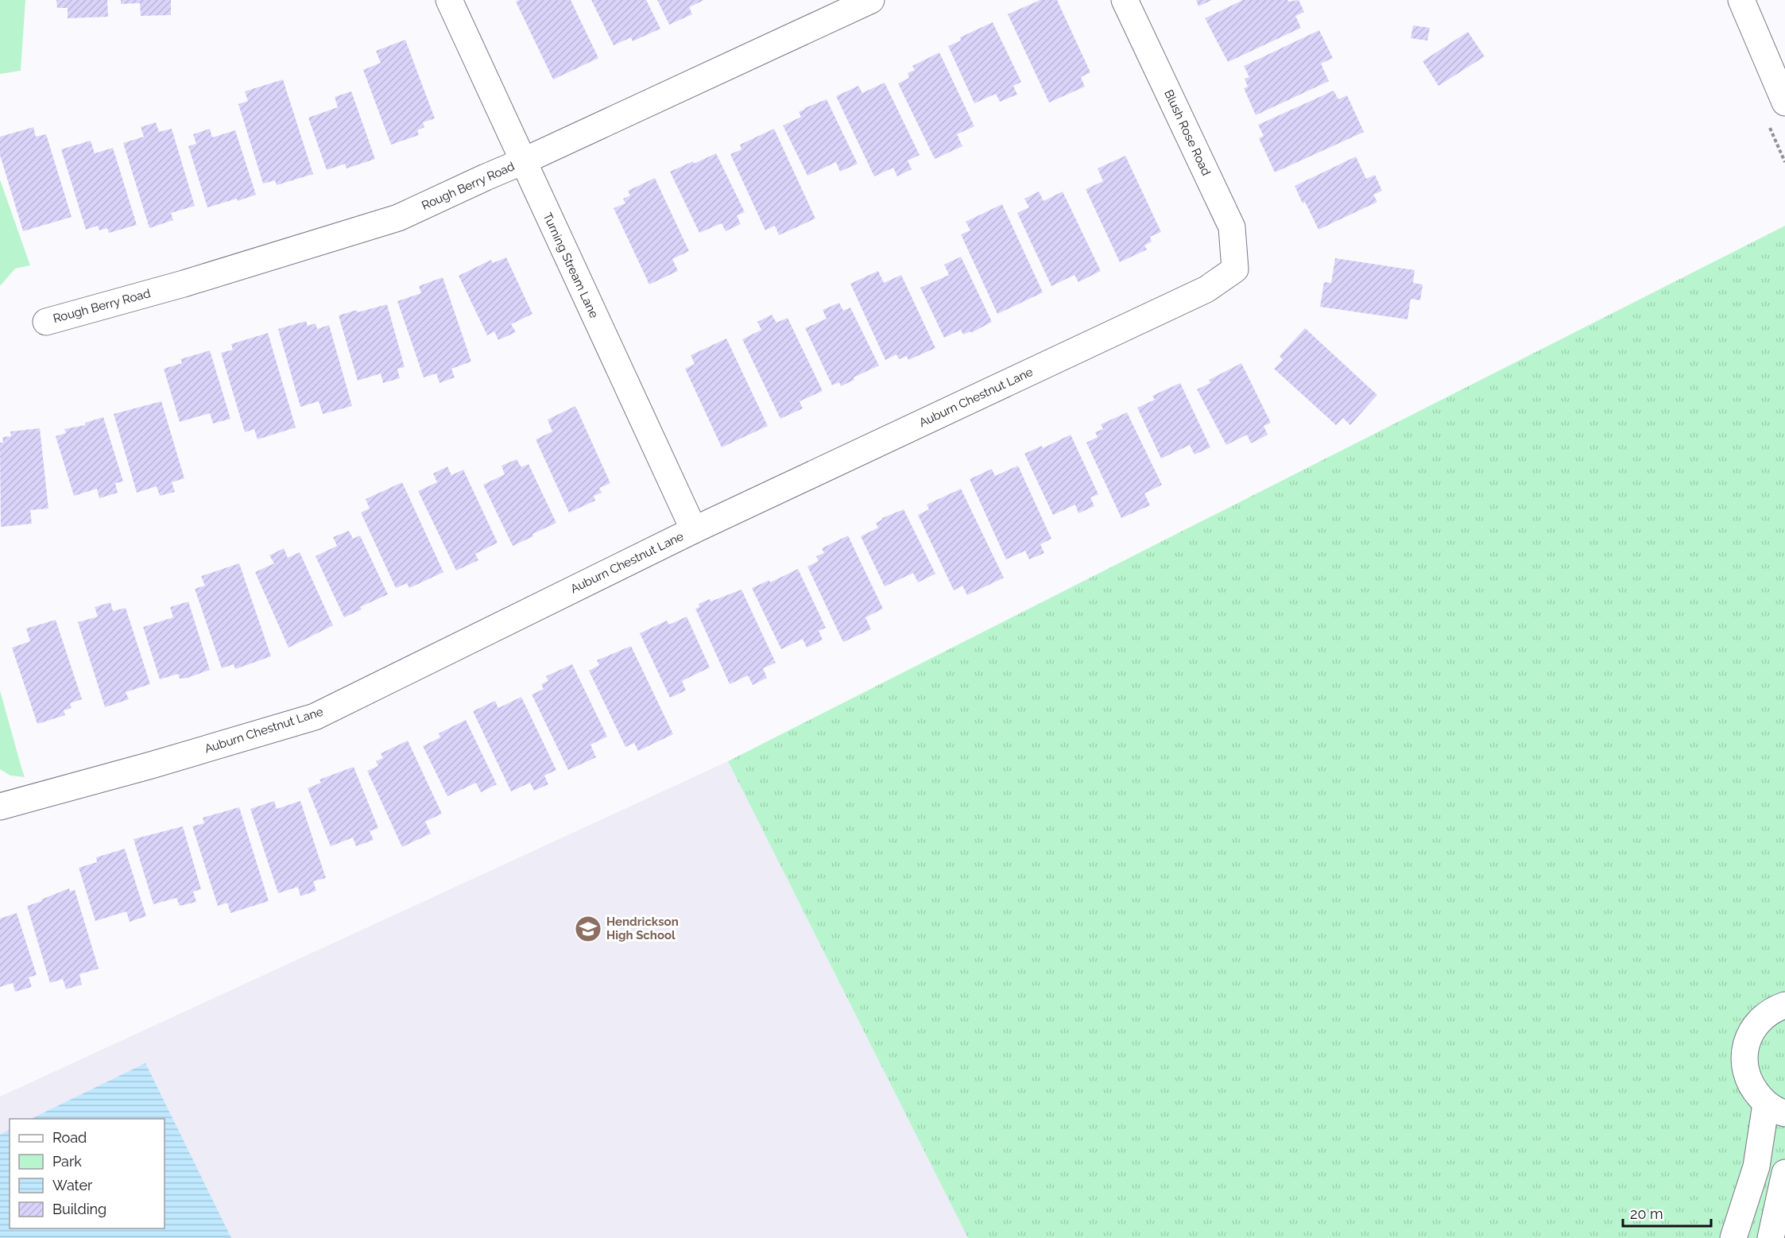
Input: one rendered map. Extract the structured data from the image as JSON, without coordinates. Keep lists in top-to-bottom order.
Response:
{
  "streets": {
    "street": [
      "Blush Rose Road",
      "Rough Berry Road",
      "Turning Stream Lane",
      "Auburn Chestnut Lane"
    ]
  },
  "crossings": [
    ["Blush Rose Road", "Auburn Chestnut Lane"],
    ["Rough Berry Road", "Turning Stream Lane"],
    ["Turning Stream Lane", "Auburn Chestnut Lane"]
  ],
  "places": {
    "school or university": ["Hendrickson High School"]
  },
  "legend": [
    "Road",
    "Park",
    "Water",
    "Building"
  ],
  "scale_bar": "20 m"
}
